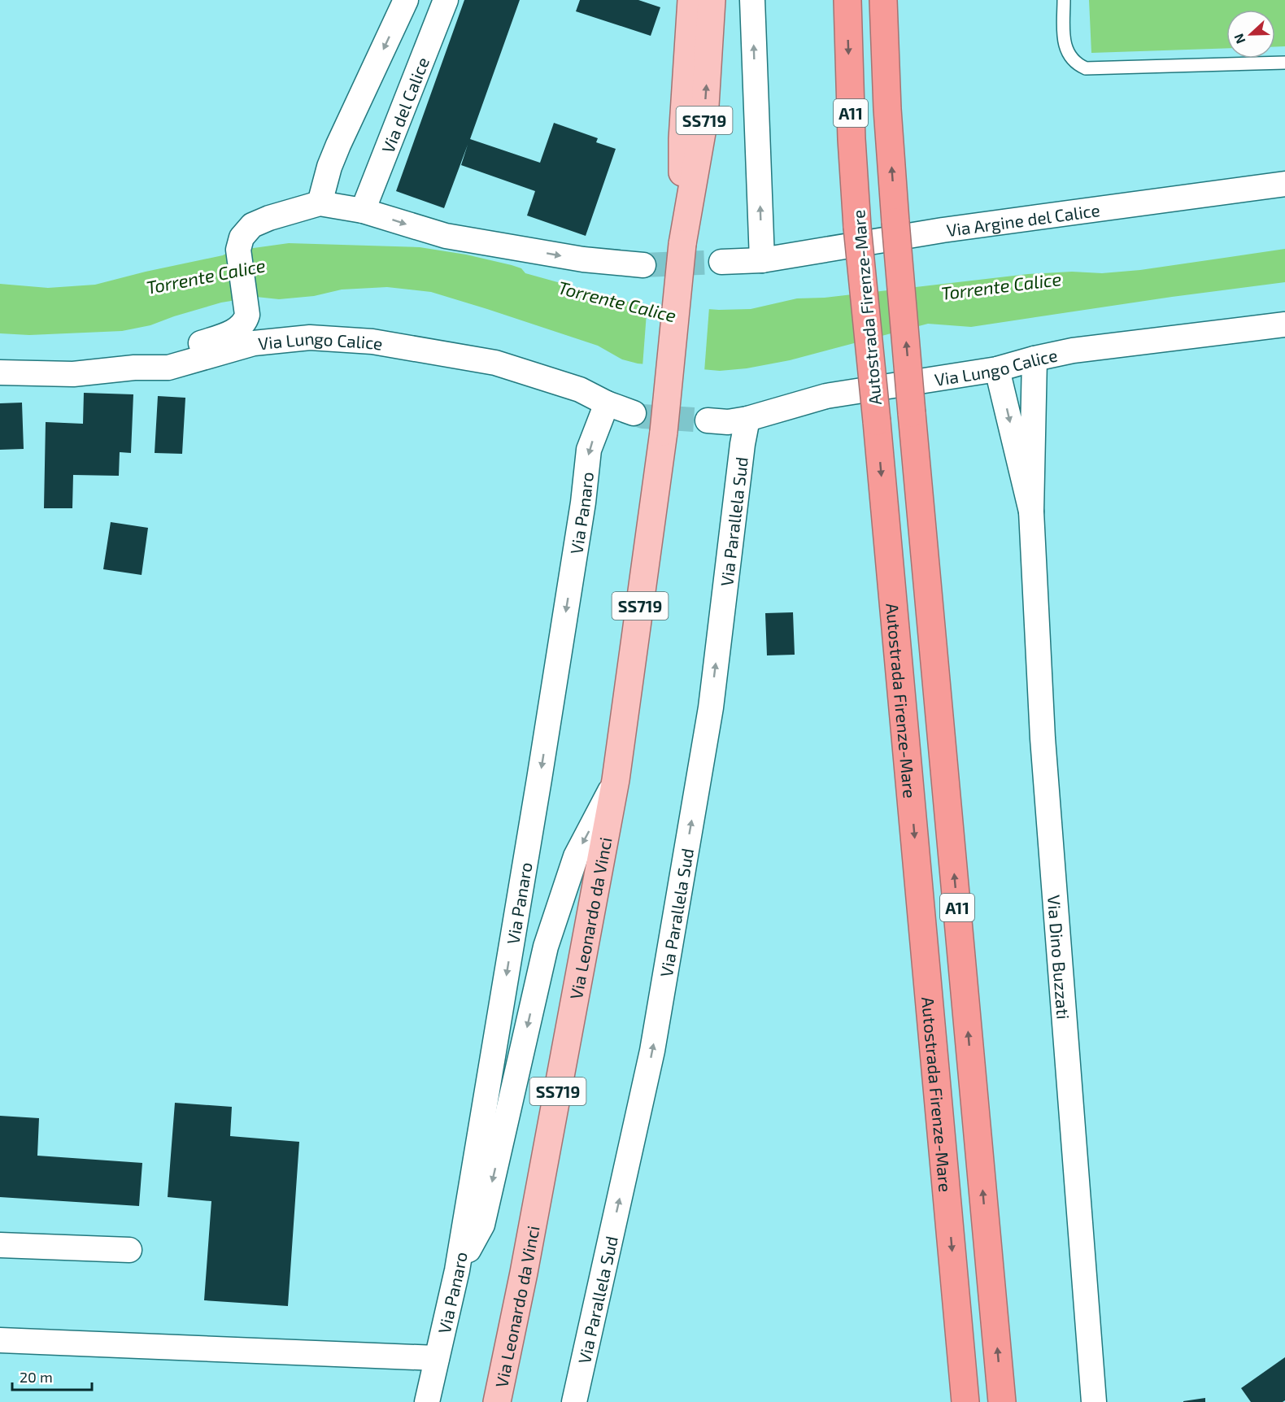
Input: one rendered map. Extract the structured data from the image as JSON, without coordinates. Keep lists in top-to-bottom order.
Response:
{
  "streets": {
    "highway": ["A11", "Autostrada Firenze-Mare"],
    "main road": ["SS719", "Via Leonardo da Vinci"],
    "street": [
      "Via del Calice",
      "Via Argine del Calice",
      "Via Lungo Calice",
      "Via Panaro",
      "Via Parallela Sud",
      "Via Dino Buzzati"
    ]
  },
  "crossings": [
    ["SS719", "Via Leonardo da Vinci"],
    ["Via Lungo Calice", "Via Panaro"],
    ["Via Lungo Calice", "Via Parallela Sud"],
    ["Via Lungo Calice", "Via Dino Buzzati"]
  ],
  "water": ["Torrente Calice"],
  "scale_bar": "20 m",
  "north": "left"
}
